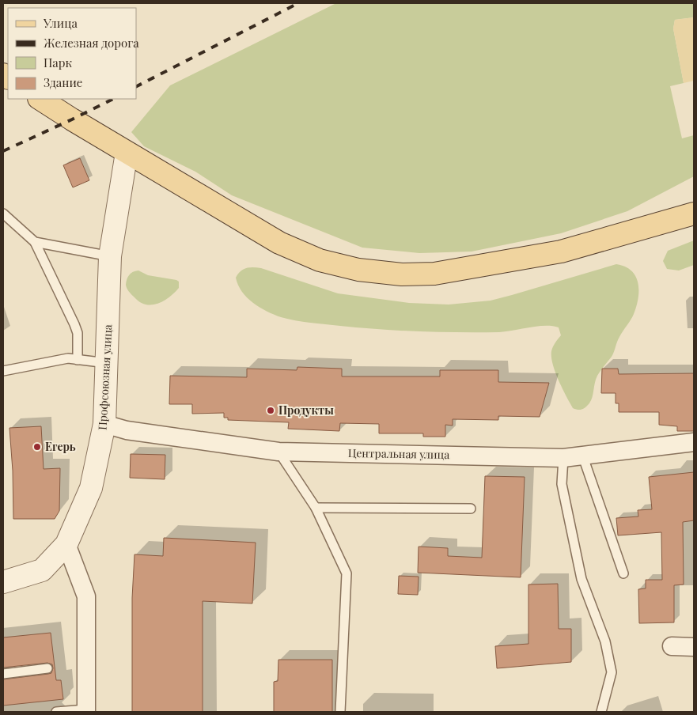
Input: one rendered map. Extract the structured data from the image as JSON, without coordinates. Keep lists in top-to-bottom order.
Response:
{
  "streets": {
    "street": ["Профсоюзная улица", "Центральная улица"]
  },
  "crossings": [
    ["Профсоюзная улица", "Центральная улица"]
  ],
  "places": ["Продукты", "Егерь"],
  "legend": [
    "Улица",
    "Железная дорога",
    "Парк",
    "Здание"
  ]
}
